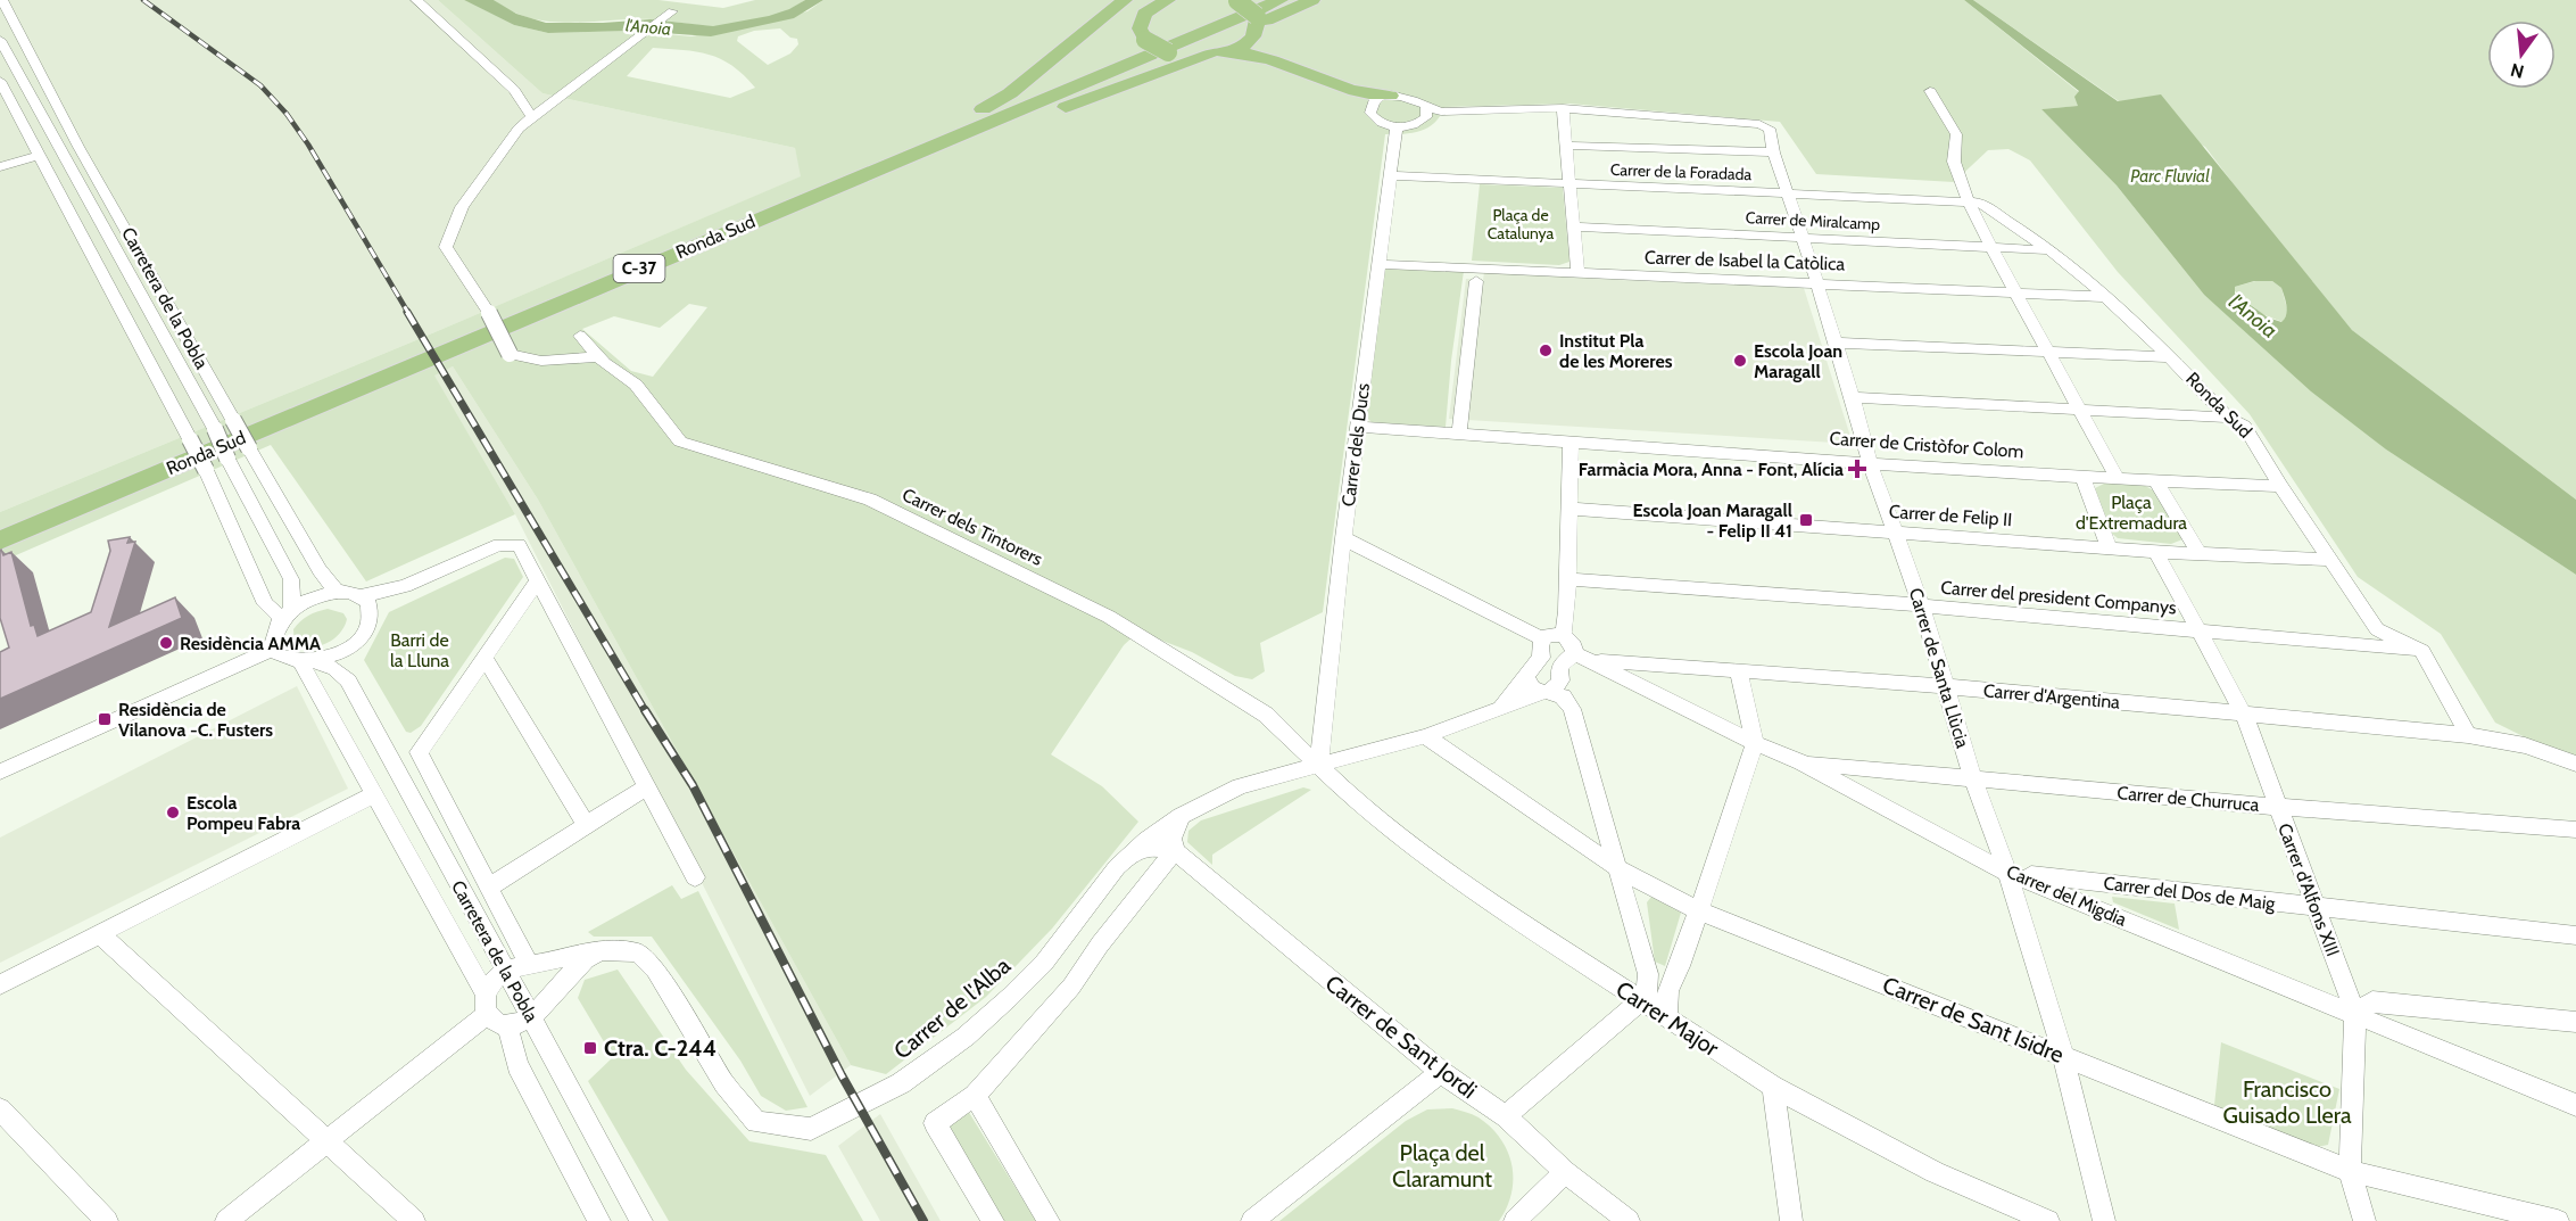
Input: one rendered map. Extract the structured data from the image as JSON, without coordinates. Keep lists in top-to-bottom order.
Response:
{
  "streets": {
    "highway": ["Ronda Sud", "C-37"],
    "street": [
      "Carrer de la Foradada",
      "Carrer de Miralcamp",
      "Carrer de Isabel la Catòlica",
      "Carretera de la Pobla",
      "Carrer dels Ducs",
      "Carrer de Cristòfor Colom",
      "Carrer de Felip II",
      "Carrer dels Tintorers",
      "Carrer del president Companys",
      "Carrer de Santa Llùcia",
      "Carrer d'Argentina",
      "Carrer de Churruca",
      "Carrer d'Alfons XIII",
      "Carrer del Dos de Maig",
      "Carrer del Migdia",
      "Carrer de l'Alba",
      "Carrer Major",
      "Carrer de Sant Isidre",
      "Carrer de Sant Jordi"
    ]
  },
  "crossings": [
    ["Carrer de la Foradada", "Ronda Sud"],
    ["Carrer de la Foradada", "Carrer dels Ducs"],
    ["Carrer de la Foradada", "Carrer de Santa Llùcia"],
    ["Carrer de Miralcamp", "Ronda Sud"],
    ["Carrer de Miralcamp", "Carrer de Santa Llùcia"],
    ["Ronda Sud", "Carrer de Isabel la Catòlica"],
    ["Ronda Sud", "Carrer de Cristòfor Colom"],
    ["Ronda Sud", "Carrer de Felip II"],
    ["Ronda Sud", "Carrer del president Companys"],
    ["Carrer de Isabel la Catòlica", "Carrer dels Ducs"],
    ["Carrer de Isabel la Catòlica", "Carrer de Santa Llùcia"],
    ["Carretera de la Pobla", "Carrer de l'Alba"],
    ["Carrer dels Ducs", "Carrer de Cristòfor Colom"],
    ["Carrer dels Ducs", "Carrer dels Tintorers"],
    ["Carrer dels Ducs", "Carrer de l'Alba"],
    ["Carrer dels Ducs", "Carrer Major"],
    ["Carrer de Cristòfor Colom", "Carrer de Santa Llùcia"],
    ["Carrer de Felip II", "Carrer de Santa Llùcia"],
    ["Carrer de Felip II", "Carrer d'Alfons XIII"],
    ["Carrer dels Tintorers", "Carrer de l'Alba"],
    ["Carrer dels Tintorers", "Carrer Major"],
    ["Carrer del president Companys", "Carrer de Santa Llùcia"],
    ["Carrer del president Companys", "Carrer d'Alfons XIII"],
    ["Carrer de Santa Llùcia", "Carrer d'Argentina"],
    ["Carrer de Santa Llùcia", "Carrer de Churruca"],
    ["Carrer de Santa Llùcia", "Carrer del Dos de Maig"],
    ["Carrer de Santa Llùcia", "Carrer del Migdia"],
    ["Carrer de Santa Llùcia", "Carrer de Sant Isidre"],
    ["Carrer d'Argentina", "Carrer d'Alfons XIII"],
    ["Carrer d'Argentina", "Carrer del Migdia"],
    ["Carrer de Churruca", "Carrer d'Alfons XIII"],
    ["Carrer de Churruca", "Carrer del Migdia"],
    ["Carrer d'Alfons XIII", "Carrer del Dos de Maig"],
    ["Carrer d'Alfons XIII", "Carrer del Migdia"],
    ["Carrer d'Alfons XIII", "Carrer de Sant Isidre"],
    ["Carrer del Dos de Maig", "Carrer del Migdia"],
    ["Carrer de l'Alba", "Carrer Major"],
    ["Carrer de l'Alba", "Carrer de Sant Isidre"]
  ],
  "water": ["l'Anoia", "Parc Fluvial"],
  "parks": [
    "Plaça de Catalunya",
    "Plaça d'Extremadura",
    "Barri de la Lluna",
    "Francisco Guisado Llera",
    "Plaça del Claramunt"
  ],
  "places": {
    "other": [
      "Institut Pla de les Moreres",
      "Escola Joan Maragall",
      "Residència AMMA",
      "Escola Pompeu Fabra"
    ],
    "health": ["Farmàcia Mora, Anna - Font, Alícia"],
    "transit": ["Escola Joan Maragall - Felip II 41", "Residència de Vilanova -C. Fusters", "Ctra. C-244"]
  },
  "north": "bottom"
}
